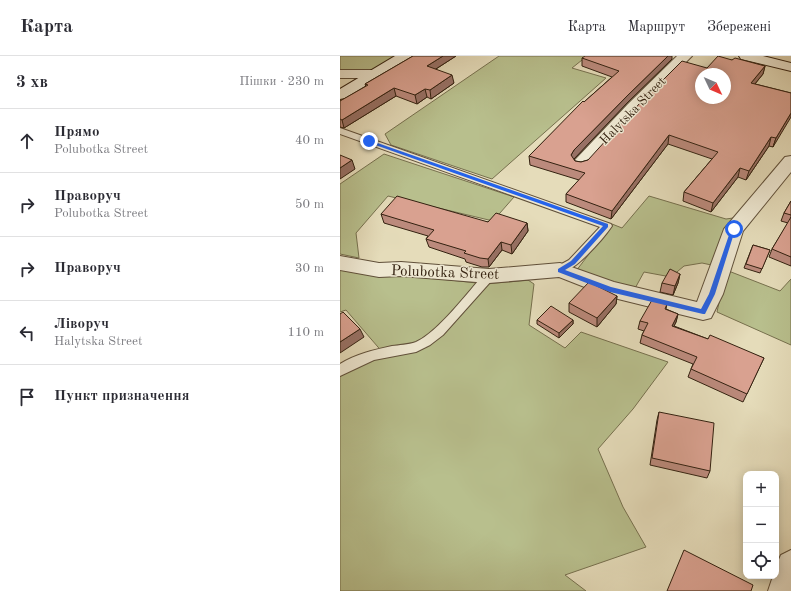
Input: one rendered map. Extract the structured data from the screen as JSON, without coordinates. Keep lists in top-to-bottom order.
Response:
{
  "streets": {
    "street": ["Halytska Street", "Polubotka Street"]
  },
  "north": "bottom right",
  "page": {
    "header": "Карта",
    "nav": ["Карта", "Маршрут", "Збережені"],
    "heading": ["3 хв", "Пішки · 230 m"],
    "list": [
      ["Прямо", "Polubotka Street", "40 m"],
      ["Праворуч", "Polubotka Street", "50 m"],
      ["Праворуч", "30 m"],
      ["Ліворуч", "Halytska Street", "110 m"],
      "Пункт призначення"
    ],
    "map_buttons": ["+", "−"]
  }
}
